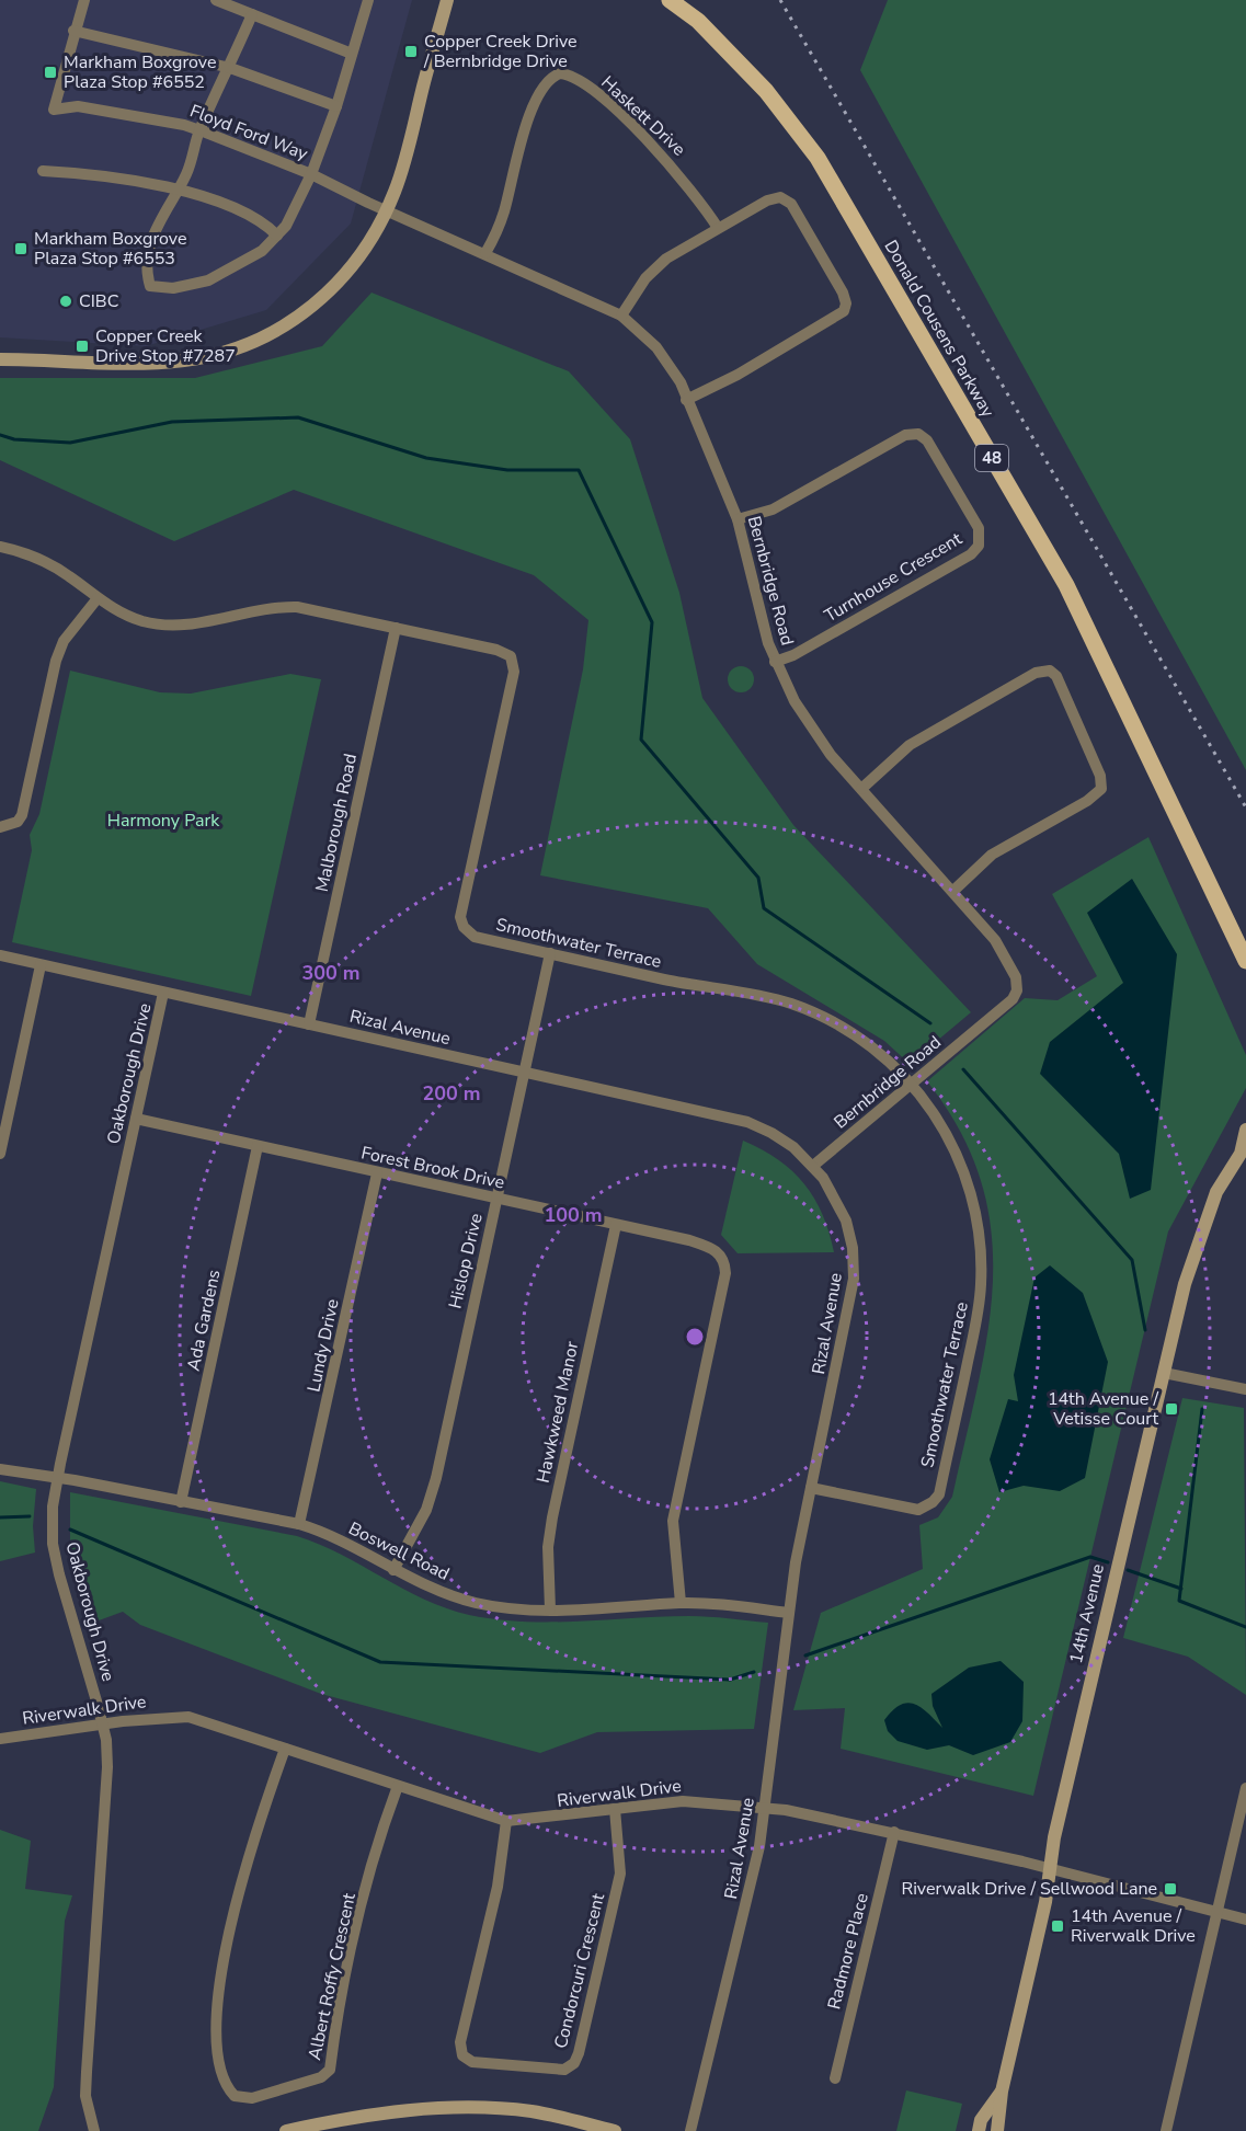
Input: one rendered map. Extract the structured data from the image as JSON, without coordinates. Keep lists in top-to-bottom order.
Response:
{
  "streets": {
    "main road": ["Donald Cousens Parkway", "48", "14th Avenue"],
    "street": [
      "Haskett Drive",
      "Floyd Ford Way",
      "Turnhouse Crescent",
      "Bernbridge Road",
      "Malborough Road",
      "Smoothwater Terrace",
      "Rizal Avenue",
      "Oakborough Drive",
      "Forest Brook Drive",
      "Hislop Drive",
      "Ada Gardens",
      "Lundy Drive",
      "Hawkweed Manor",
      "Boswell Road",
      "Riverwalk Drive",
      "Radmore Place",
      "Condorcuri Crescent",
      "Albert Roffy Crescent"
    ]
  },
  "crossings": [
    ["Haskett Drive", "Bernbridge Road"],
    ["Floyd Ford Way", "Bernbridge Road"],
    ["Turnhouse Crescent", "Bernbridge Road"],
    ["Bernbridge Road", "Smoothwater Terrace"],
    ["Bernbridge Road", "Rizal Avenue"],
    ["Malborough Road", "Smoothwater Terrace"],
    ["Malborough Road", "Rizal Avenue"],
    ["Smoothwater Terrace", "Rizal Avenue"],
    ["Smoothwater Terrace", "Hislop Drive"],
    ["Rizal Avenue", "Oakborough Drive"],
    ["Rizal Avenue", "Hislop Drive"],
    ["Rizal Avenue", "Boswell Road"],
    ["Rizal Avenue", "Riverwalk Drive"],
    ["Oakborough Drive", "Forest Brook Drive"],
    ["Oakborough Drive", "Boswell Road"],
    ["Oakborough Drive", "Riverwalk Drive"],
    ["Forest Brook Drive", "Hislop Drive"],
    ["Forest Brook Drive", "Ada Gardens"],
    ["Forest Brook Drive", "Lundy Drive"],
    ["Forest Brook Drive", "Hawkweed Manor"],
    ["Forest Brook Drive", "Boswell Road"],
    ["Hislop Drive", "Boswell Road"],
    ["Ada Gardens", "Boswell Road"],
    ["Lundy Drive", "Boswell Road"],
    ["Hawkweed Manor", "Boswell Road"],
    ["14th Avenue", "Riverwalk Drive"],
    ["Riverwalk Drive", "Radmore Place"],
    ["Riverwalk Drive", "Condorcuri Crescent"],
    ["Riverwalk Drive", "Albert Roffy Crescent"]
  ],
  "parks": ["Harmony Park"],
  "places": {
    "transit": [
      "Copper Creek Drive / Bernbridge Drive",
      "Markham Boxgrove Plaza Stop #6552",
      "Markham Boxgrove Plaza Stop #6553",
      "Copper Creek Drive Stop #7287",
      "14th Avenue / Vetisse Court",
      "Riverwalk Drive / Sellwood Lane",
      "14th Avenue / Riverwalk Drive"
    ],
    "other": ["CIBC"]
  },
  "rings": ["300 m", "200 m", "100 m"]
}
